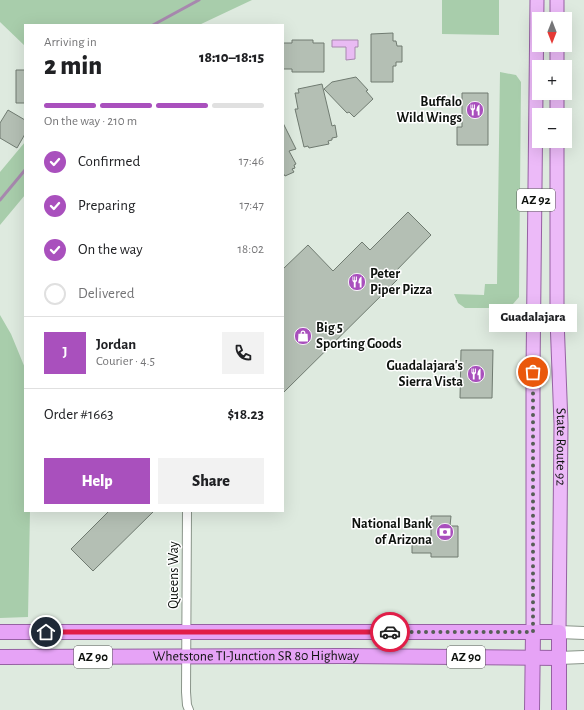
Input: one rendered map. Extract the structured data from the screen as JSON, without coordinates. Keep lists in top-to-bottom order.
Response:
{
  "streets": {
    "highway": [
      "AZ 92",
      "State Route 92",
      "AZ 90",
      "Whetstone TI-Junction SR 80 Highway"
    ],
    "street": ["Queens Way"]
  },
  "crossings": [
    ["State Route 92", "Whetstone TI-Junction SR 80 Highway"],
    ["Queens Way", "Whetstone TI-Junction SR 80 Highway"]
  ],
  "places": {
    "restaurant": ["Buffalo Wild Wings", "Peter Piper Pizza", "Guadalajara's Sierra Vista"],
    "shop": ["Big 5 Sporting Goods"],
    "other": ["Guadalajara"],
    "bank": ["National Bank of Arizona"]
  },
  "north": "bottom",
  "page": {
    "map_buttons": ["+", "−"],
    "heading": ["2 min", "Arriving in", "18:10–18:15"],
    "panel": [
      "Jordan",
      "Courier · 4.5",
      "Order #1663",
      "$18.23"
    ],
    "bar": "On the way · 210 m",
    "list": [
      ["Confirmed", "17:46"],
      ["Preparing", "17:47"],
      ["On the way", "18:02"],
      "Delivered"
    ],
    "bubble": "Guadalajara",
    "round": "J",
    "buttons": ["Help", "Share"]
  }
}
